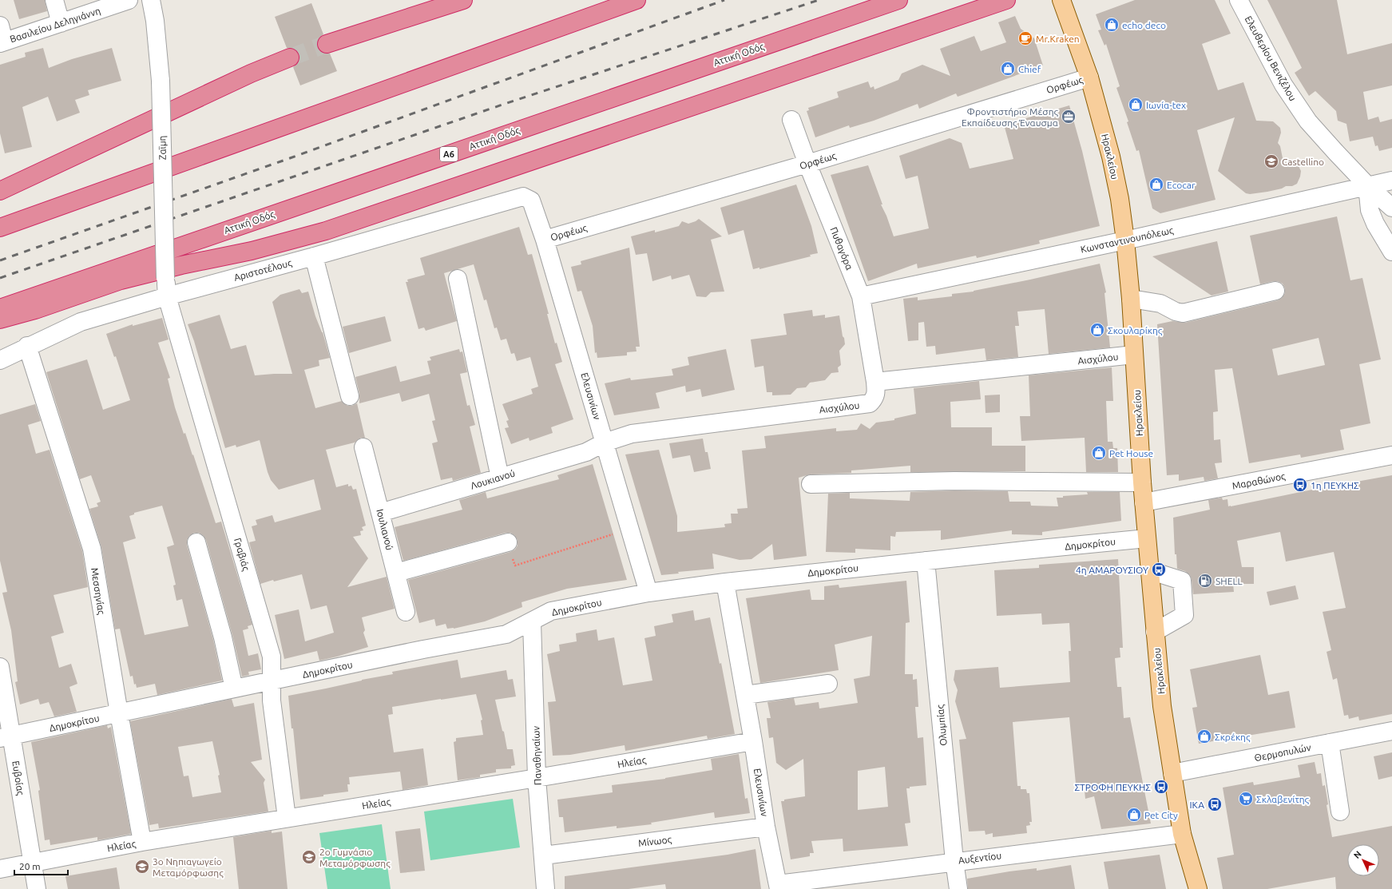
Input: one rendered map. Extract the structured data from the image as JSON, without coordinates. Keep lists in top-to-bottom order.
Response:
{
  "streets": {
    "highway": ["Αττική Οδός", "Α6"],
    "main road": ["Ηρακλείου"],
    "street": [
      "Βασιλείου Δεληγιάννη",
      "Ελευθερίου Βενιζέλου",
      "Ορφέως",
      "Ζαϊμη",
      "Κωνσταντινουπόλεως",
      "Πυθαγόρα",
      "Αριστοτέλους",
      "Αισχύλου",
      "Ελευσινίων",
      "Λουκιανού",
      "Μαραθώνος",
      "Ιουλιανού",
      "Δημοκρίτου",
      "Γραβιάς",
      "Μεσσηνίας",
      "Ολυμπίας",
      "Θερμοπυλών",
      "Παναθηναίων",
      "Ηλείας",
      "Ευβοίας",
      "Μίνωος",
      "Αυξεντίου"
    ]
  },
  "crossings": [
    ["Ελευθερίου Βενιζέλου", "Κωνσταντινουπόλεως"],
    ["Ορφέως", "Ηρακλείου"],
    ["Ορφέως", "Πυθαγόρα"],
    ["Ορφέως", "Ελευσινίων"],
    ["Ζαϊμη", "Αριστοτέλους"],
    ["Ζαϊμη", "Γραβιάς"],
    ["Ηρακλείου", "Κωνσταντινουπόλεως"],
    ["Ηρακλείου", "Αισχύλου"],
    ["Ηρακλείου", "Μαραθώνος"],
    ["Ηρακλείου", "Δημοκρίτου"],
    ["Ηρακλείου", "Θερμοπυλών"],
    ["Ηρακλείου", "Αυξεντίου"],
    ["Κωνσταντινουπόλεως", "Πυθαγόρα"],
    ["Πυθαγόρα", "Αισχύλου"],
    ["Αριστοτέλους", "Ελευσινίων"],
    ["Αριστοτέλους", "Γραβιάς"],
    ["Αριστοτέλους", "Μεσσηνίας"],
    ["Αισχύλου", "Ελευσινίων"],
    ["Αισχύλου", "Λουκιανού"],
    ["Ελευσινίων", "Λουκιανού"],
    ["Ελευσινίων", "Δημοκρίτου"],
    ["Ελευσινίων", "Ηλείας"],
    ["Ελευσινίων", "Μίνωος"],
    ["Ελευσινίων", "Αυξεντίου"],
    ["Λουκιανού", "Ιουλιανού"],
    ["Δημοκρίτου", "Γραβιάς"],
    ["Δημοκρίτου", "Μεσσηνίας"],
    ["Δημοκρίτου", "Ολυμπίας"],
    ["Δημοκρίτου", "Παναθηναίων"],
    ["Δημοκρίτου", "Ευβοίας"],
    ["Γραβιάς", "Ηλείας"],
    ["Μεσσηνίας", "Ηλείας"],
    ["Ολυμπίας", "Αυξεντίου"],
    ["Παναθηναίων", "Ηλείας"],
    ["Παναθηναίων", "Μίνωος"],
    ["Ηλείας", "Ευβοίας"]
  ],
  "places": {
    "shop": [
      "echo deco",
      "Chief",
      "Ιωνία-tex",
      "Ecocar",
      "Σκουλαρίκης",
      "Pet House",
      "Σκρέκης",
      "Pet City"
    ],
    "cafe": ["Mr.Kraken"],
    "office": ["Φροντιστήριο Μέσης Εκπαίδευσης Έναυσμα"],
    "school or university": ["Castellino", "2ο Γυμνάσιο Μεταμόρφωσης", "3ο Νηπιαγωγείο Μεταμόρφωσης"],
    "bus stop": [
      "1η ΠΕΥΚΗΣ",
      "4η ΑΜΑΡΟΥΣΙΟΥ",
      "ΣΤΡΟΦΗ ΠΕΥΚΗΣ",
      "ΙΚΑ"
    ],
    "fuel station": ["SHELL"],
    "supermarket": ["Σκλαβενίτης"]
  },
  "scale_bar": "20 m",
  "north": "top left"
}
